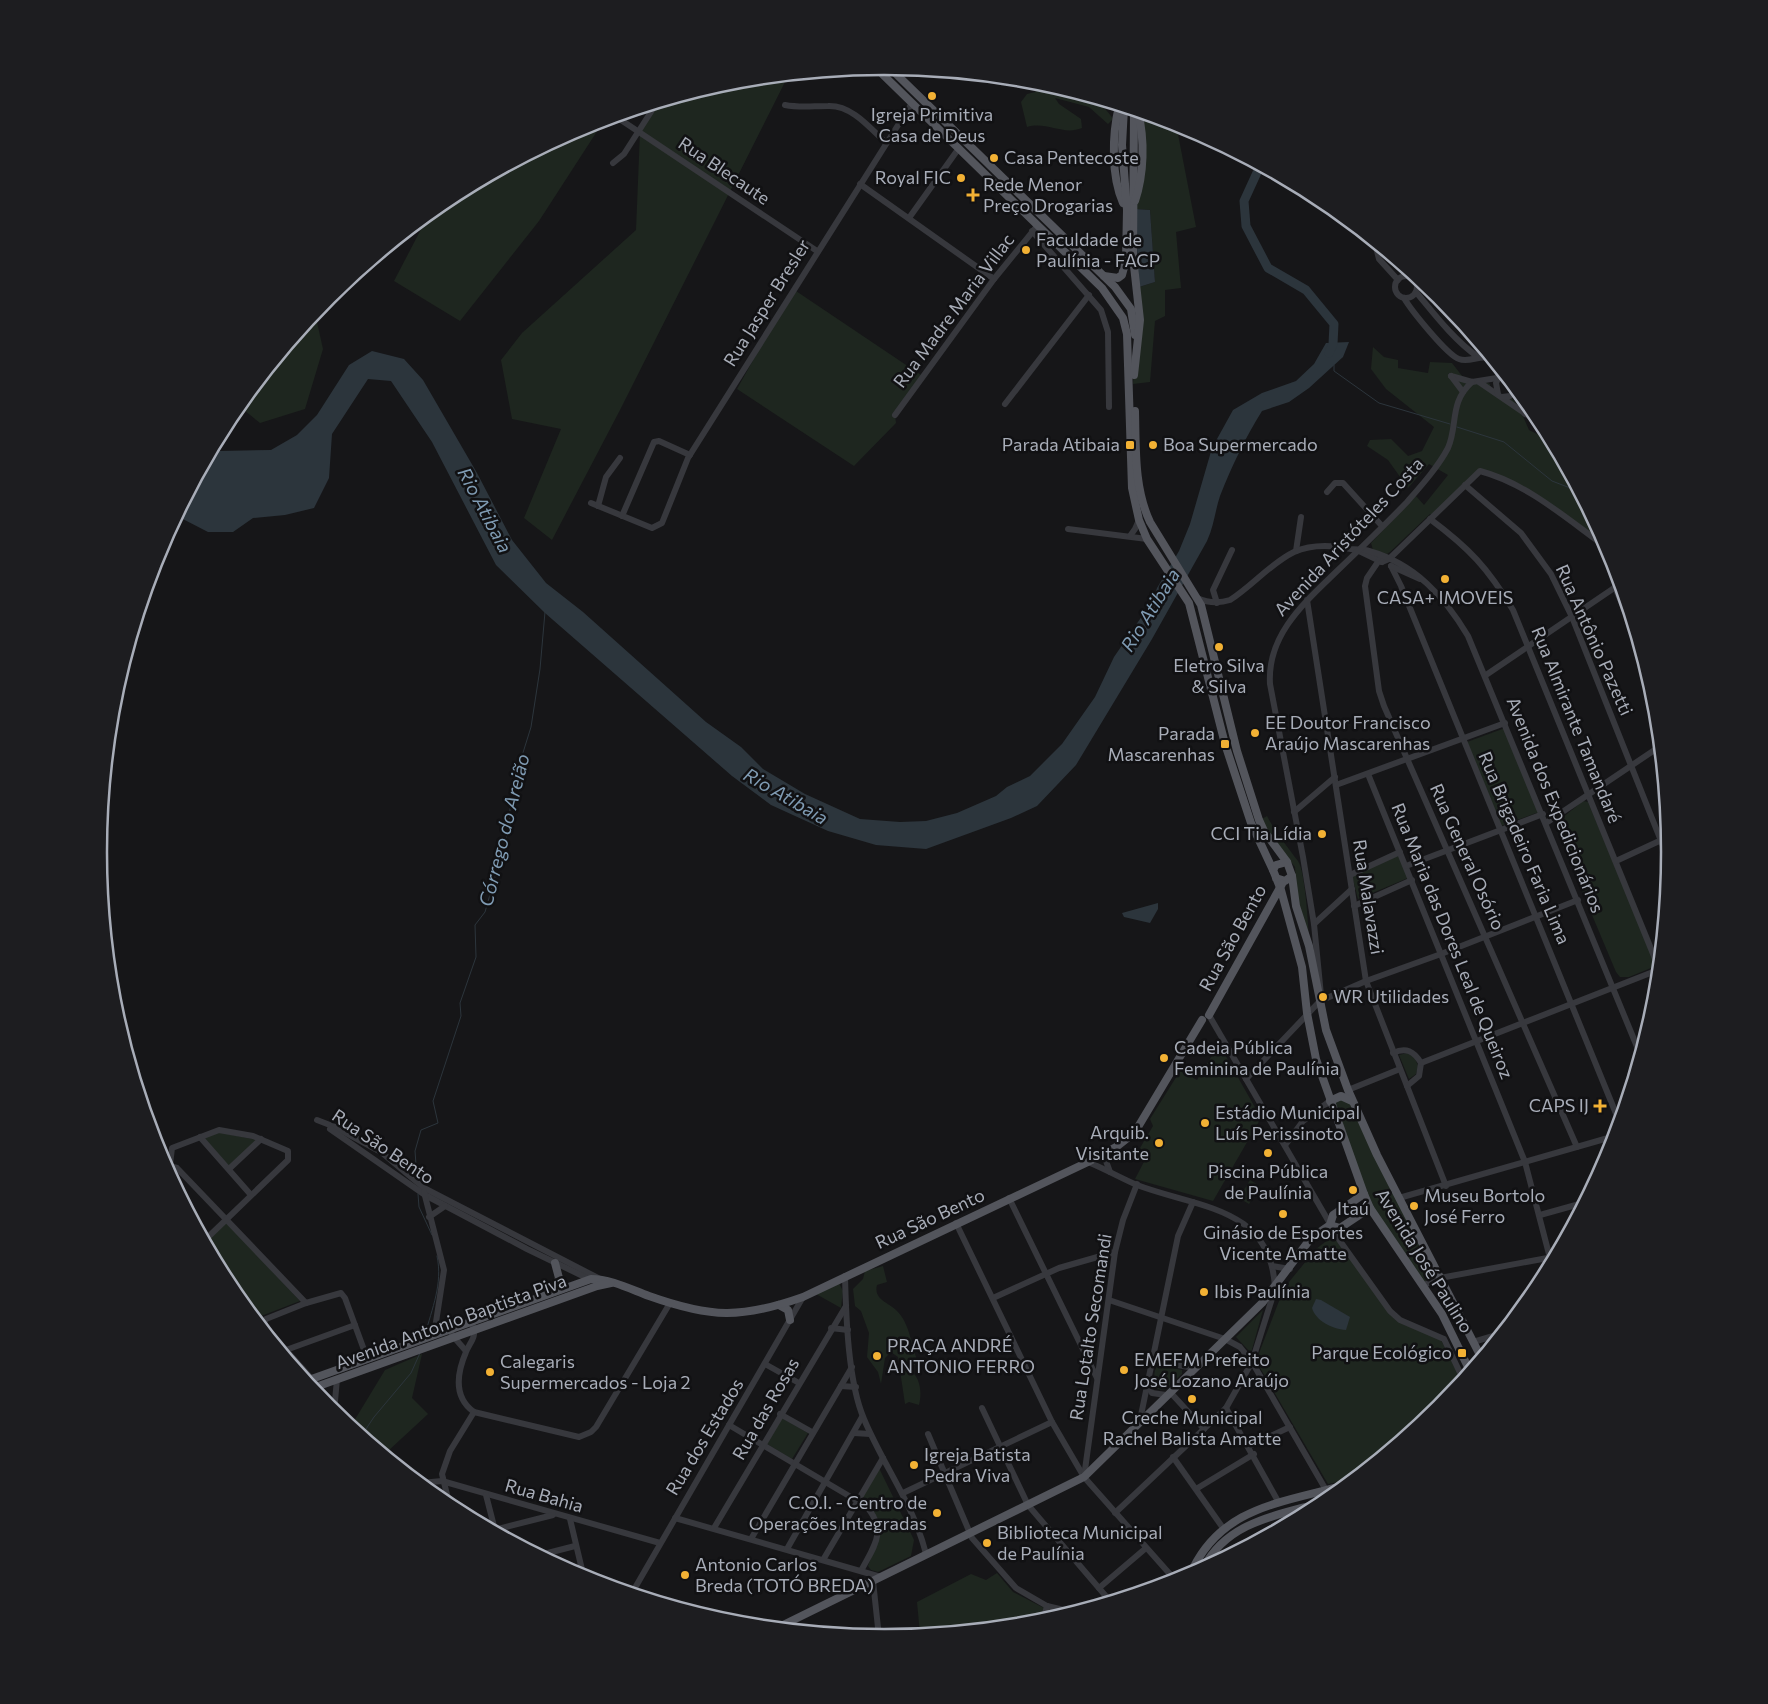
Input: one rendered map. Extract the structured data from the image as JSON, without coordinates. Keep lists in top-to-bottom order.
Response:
{
  "streets": {
    "main road": ["Rua São Bento", "Avenida José Paulino", "Avenida Antonio Baptista Piva"],
    "street": [
      "Rua Blecaute",
      "Rua Jasper Bresler",
      "Rua Madre Maria Villac",
      "Avenida Aristóteles Costa",
      "Rua Antônio Pazetti",
      "Rua Almirante Tamandaré",
      "Avenida dos Expedicionários",
      "Rua Brigadeiro Faria Lima",
      "Rua General Osório",
      "Rua Malavazzi",
      "Rua Maria das Dores Leal de Queiroz",
      "Rua Lotalto Secomandi",
      "Rua das Rosas",
      "Rua dos Estados",
      "Rua Bahia"
    ]
  },
  "crossings": [
    ["Rua Blecaute", "Rua Jasper Bresler"],
    ["Avenida Aristóteles Costa", "Avenida dos Expedicionários"],
    ["Avenida Aristóteles Costa", "Rua Malavazzi"],
    ["Avenida Aristóteles Costa", "Avenida José Paulino"],
    ["Rua Antônio Pazetti", "Rua General Osório"],
    ["Rua Almirante Tamandaré", "Rua General Osório"],
    ["Avenida dos Expedicionários", "Rua Brigadeiro Faria Lima"],
    ["Avenida dos Expedicionários", "Rua General Osório"],
    ["Rua São Bento", "Avenida José Paulino"],
    ["Rua São Bento", "Avenida Antonio Baptista Piva"],
    ["Rua São Bento", "Rua dos Estados"],
    ["Rua dos Estados", "Rua Bahia"]
  ],
  "water": ["Rio Atibaia", "Córrego do Areião"],
  "places": {
    "other": [
      "Igreja Primitiva Casa de Deus",
      "Casa Pentecoste",
      "Royal FIC",
      "Faculdade de Paulínia - FACP",
      "Boa Supermercado",
      "CASA+ IMOVEIS",
      "Eletro Silva & Silva",
      "EE Doutor Francisco Araújo Mascarenhas",
      "CCI Tia Lídia",
      "WR Utilidades",
      "Cadeia Pública Feminina de Paulínia",
      "Estádio Municipal Luís Perissinoto",
      "Arquib. Visitante",
      "Piscina Pública de Paulínia",
      "Itaú",
      "Museu Bortolo José Ferro",
      "Ginásio de Esportes Vicente Amatte",
      "Ibis Paulínia",
      "PRAÇA ANDRÉ ANTONIO FERRO",
      "EMEFM Prefeito José Lozano Araújo",
      "Calegaris Supermercados - Loja 2",
      "Creche Municipal Rachel Balista Amatte",
      "Igreja Batista Pedra Viva",
      "C.O.I. - Centro de Operações Integradas",
      "Biblioteca Municipal de Paulínia",
      "Antonio Carlos Breda (TOTÓ BREDA)"
    ],
    "health": ["Rede Menor Preço Drogarias", "CAPS IJ"],
    "transit": ["Parada Atibaia", "Parada Mascarenhas", "Parque Ecológico"]
  }
}
